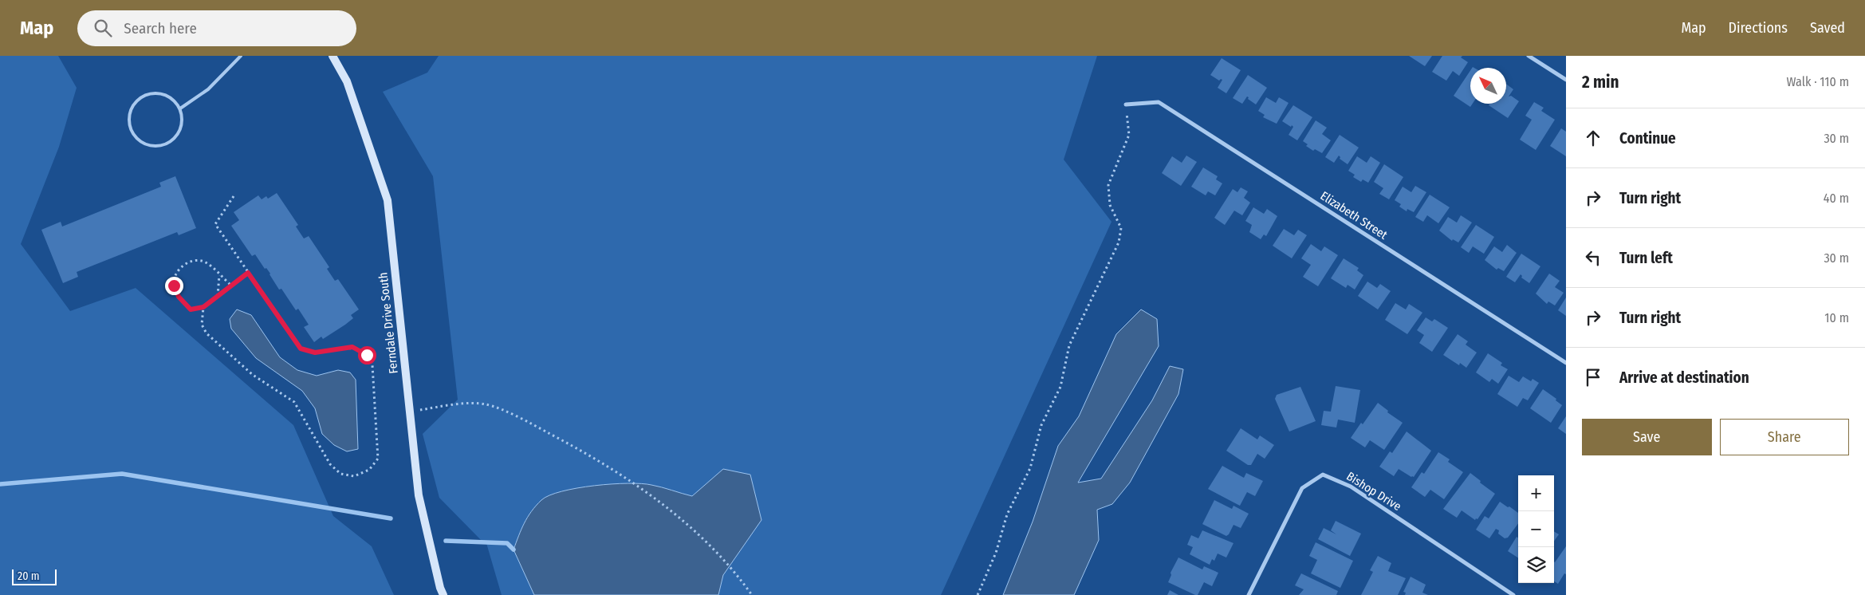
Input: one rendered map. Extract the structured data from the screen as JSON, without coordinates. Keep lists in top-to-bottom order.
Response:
{
  "streets": {
    "main road": ["Ferndale Drive South"],
    "street": ["Elizabeth Street", "Bishop Drive"]
  },
  "scale_bar": "20 m",
  "north": "top left",
  "page": {
    "header": "Map",
    "search": "Search here",
    "nav": ["Map", "Directions", "Saved"],
    "heading": ["2 min", "Walk · 110 m"],
    "list": [
      ["Continue", "30 m"],
      ["Turn right", "40 m"],
      ["Turn left", "30 m"],
      ["Turn right", "10 m"],
      "Arrive at destination"
    ],
    "buttons": ["Save", "Share"],
    "map_buttons": ["+", "−"],
    "scale": "20 m"
  }
}
